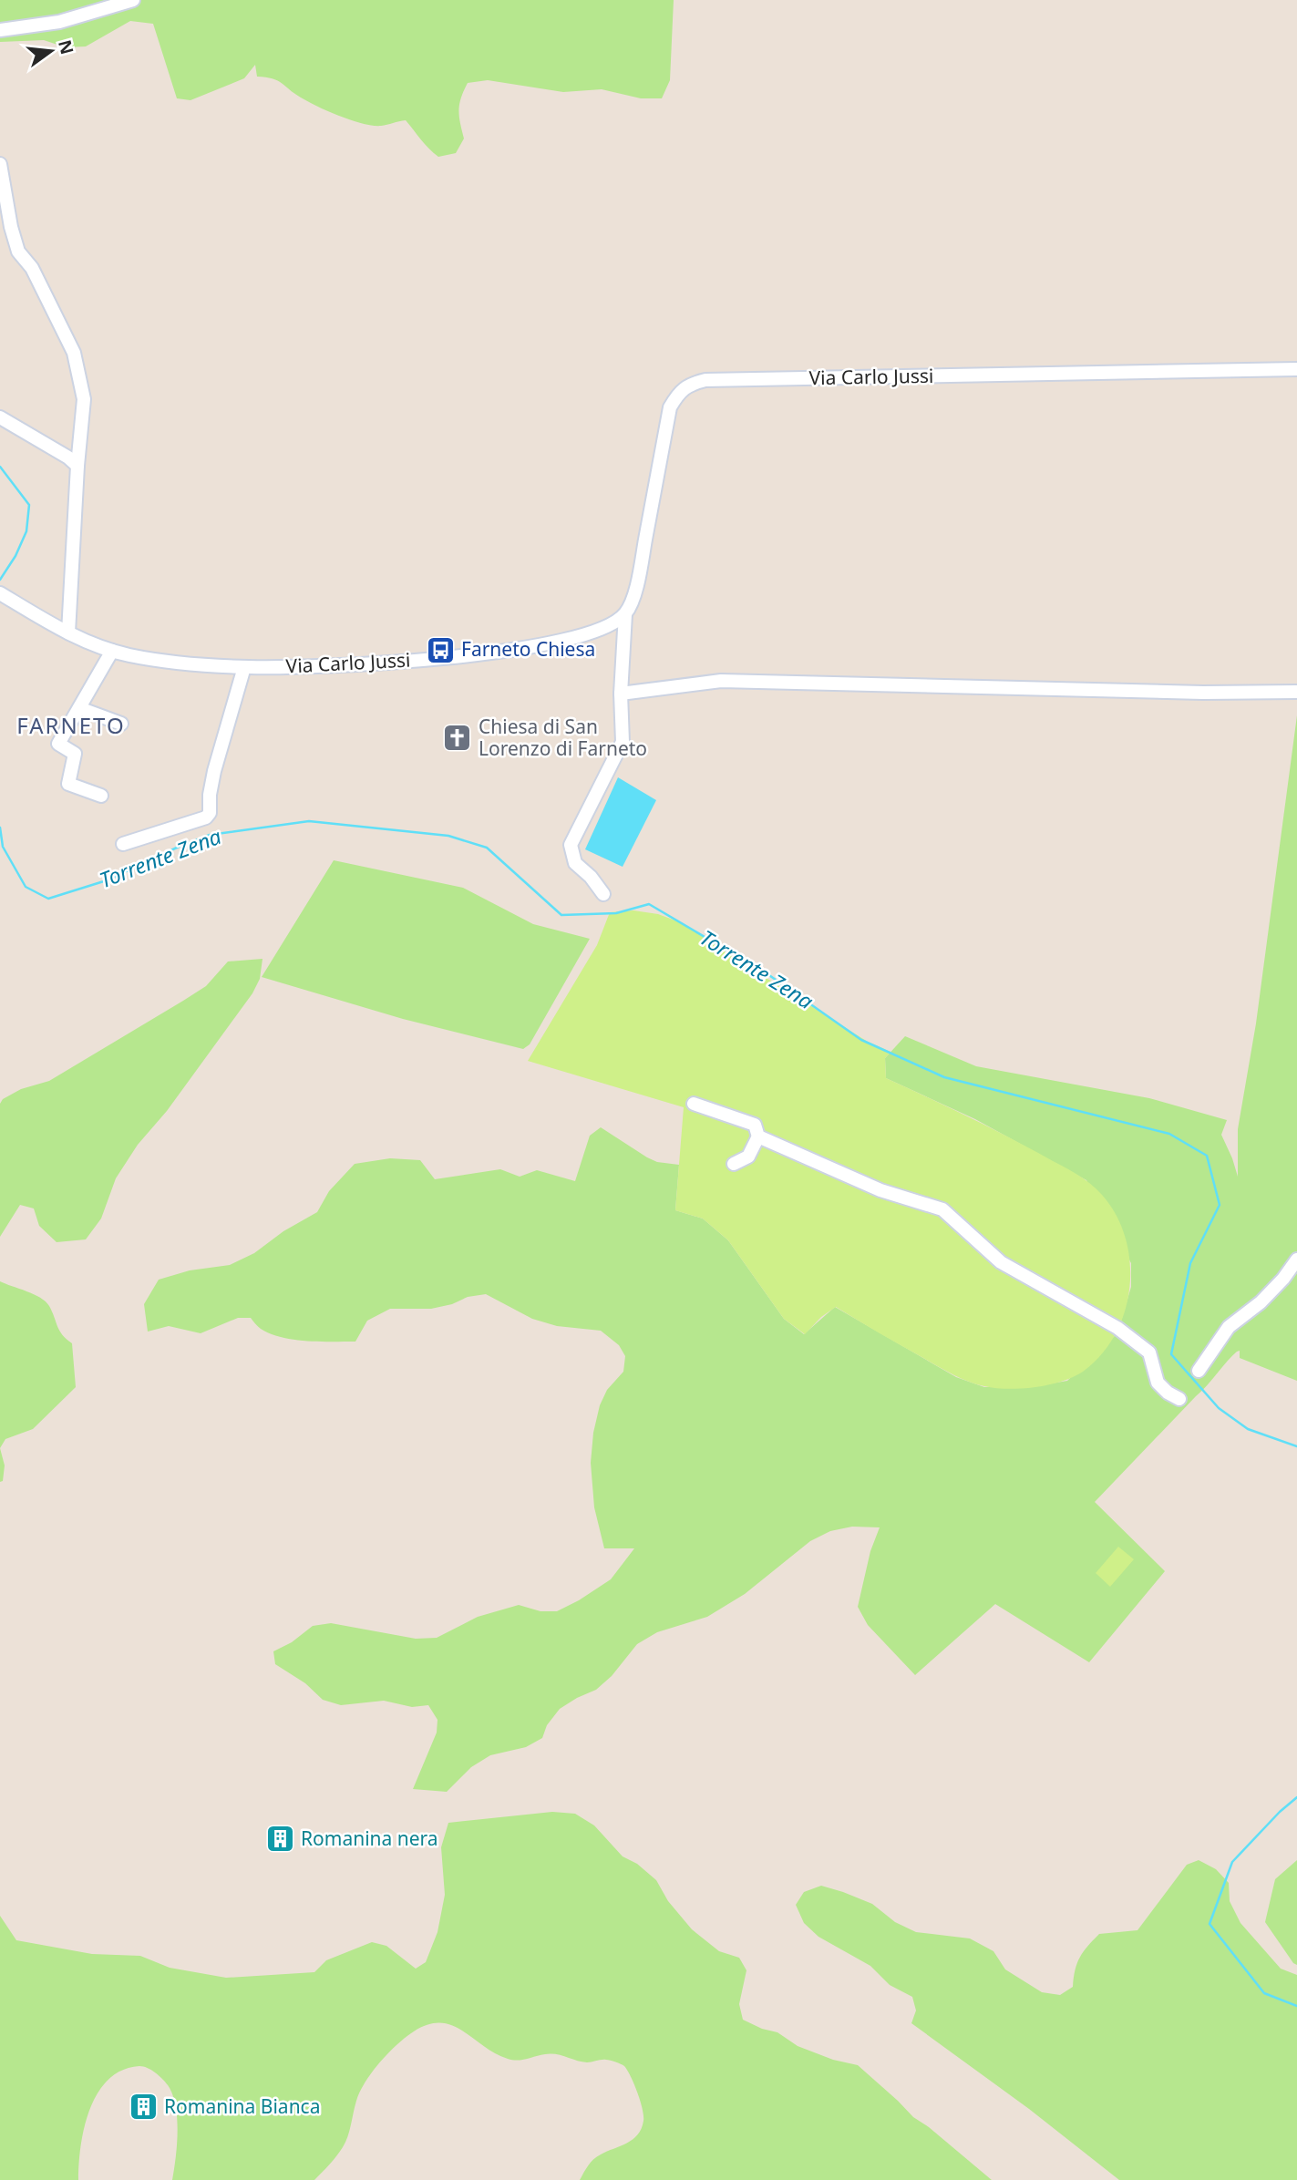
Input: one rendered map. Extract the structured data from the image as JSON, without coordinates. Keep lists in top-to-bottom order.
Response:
{
  "streets": {
    "street": ["Via Carlo Jussi"]
  },
  "districts": ["FARNETO"],
  "water": ["Torrente Zena"],
  "places": {
    "bus stop": ["Farneto Chiesa"],
    "church": ["Chiesa di San Lorenzo di Farneto"],
    "building": ["Romanina nera", "Romanina Bianca"]
  },
  "north": "right"
}
